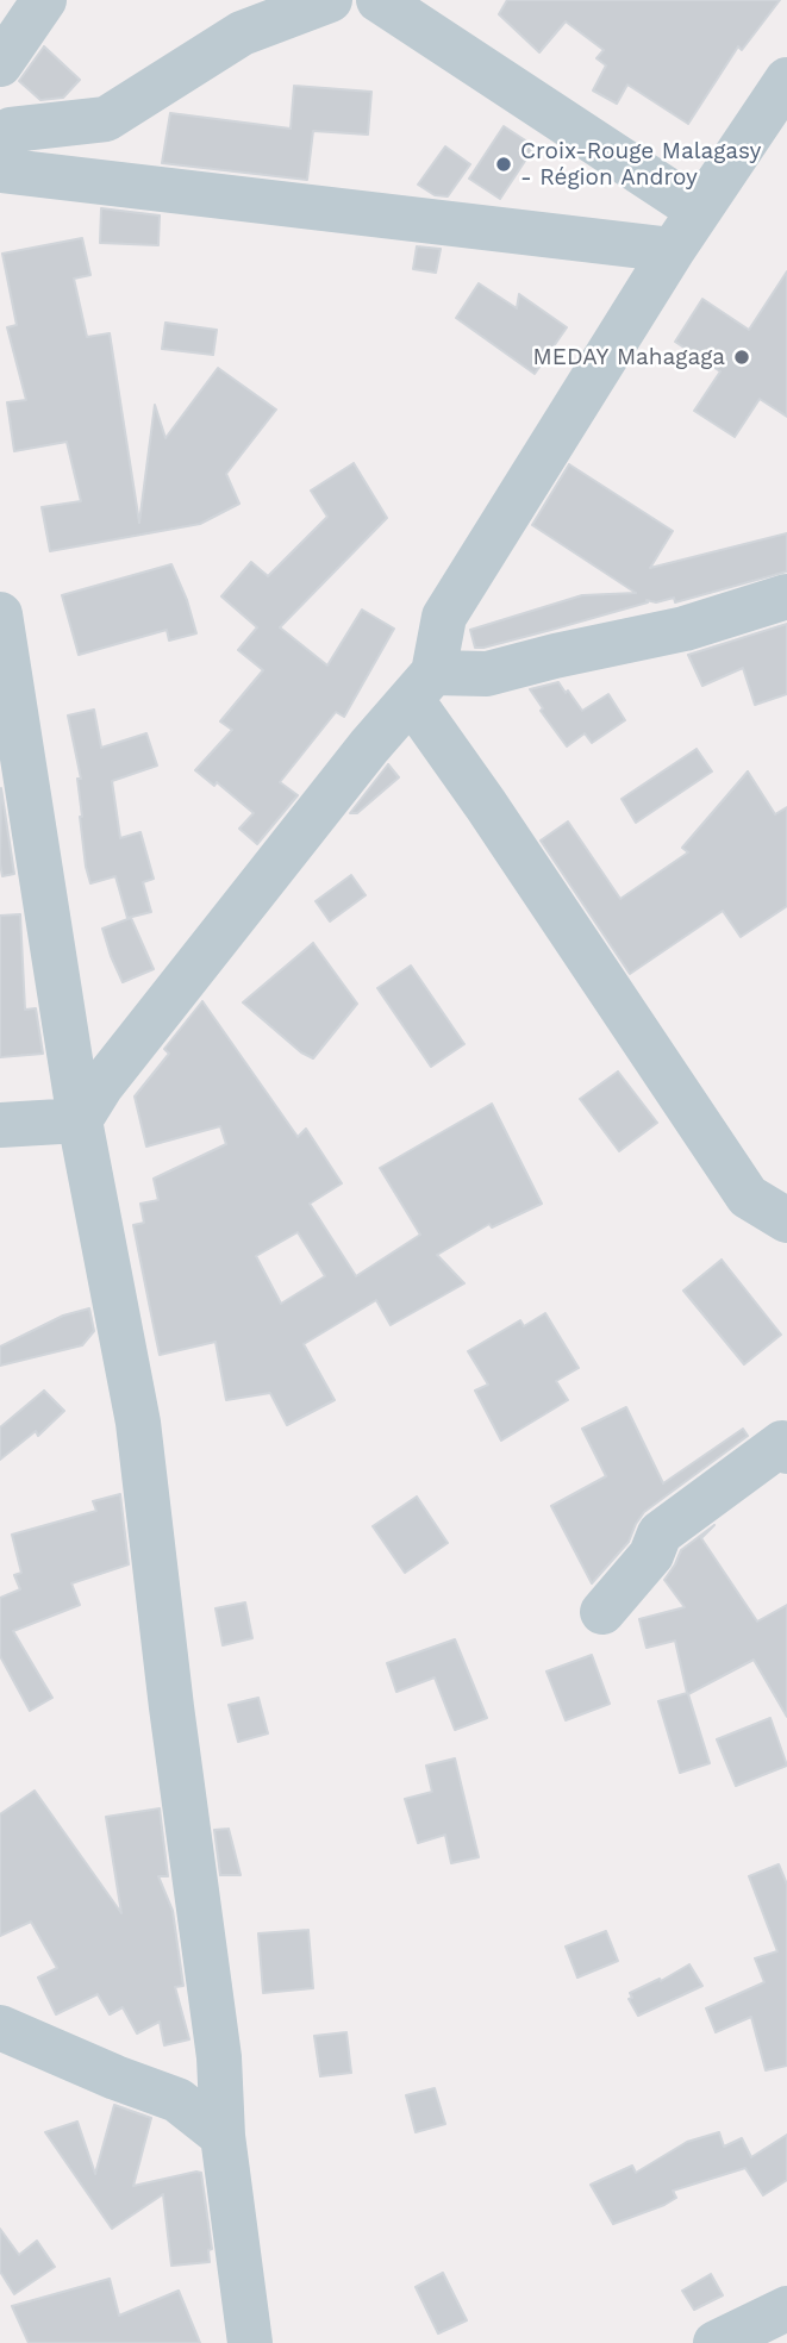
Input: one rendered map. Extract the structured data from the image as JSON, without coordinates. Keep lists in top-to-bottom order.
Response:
{
  "places": ["Croix-Rouge Malagasy - Région Androy", "MEDAY Mahagaga"]
}
